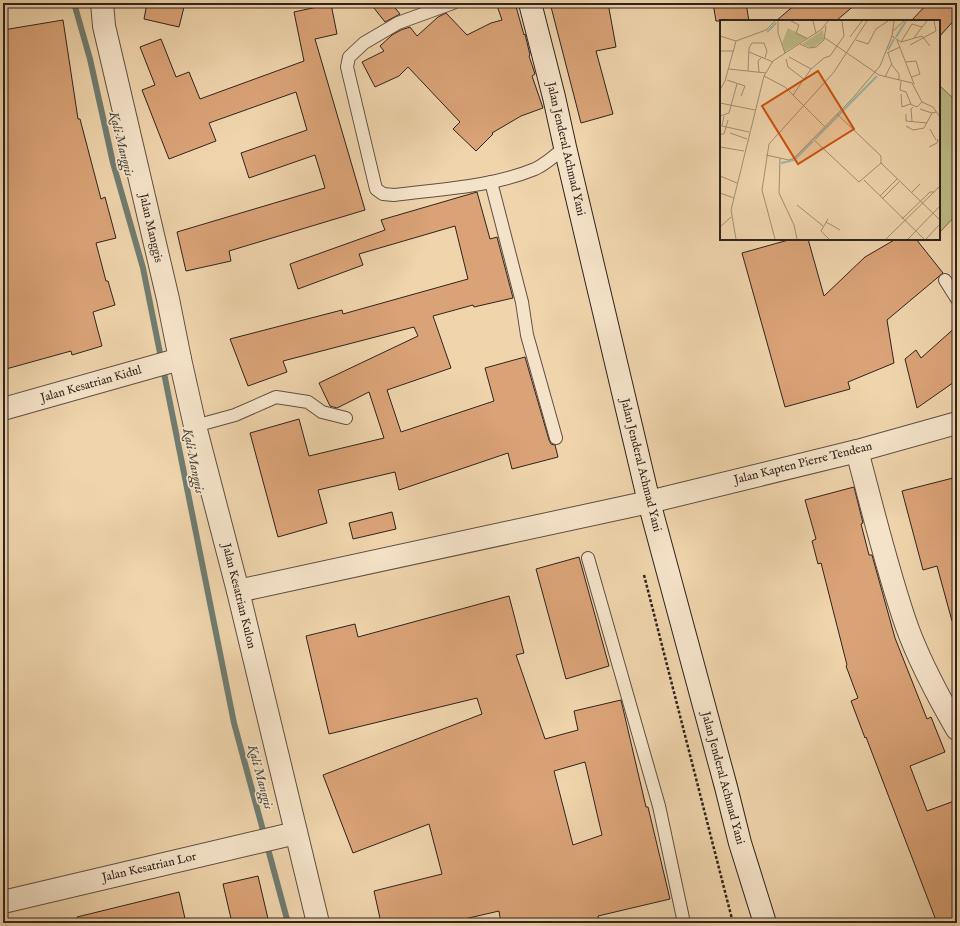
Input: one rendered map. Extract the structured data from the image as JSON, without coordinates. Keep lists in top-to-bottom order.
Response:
{
  "streets": {
    "street": [
      "Jalan Jenderal Achmad Yani",
      "Jalan Manggis",
      "Jalan Kesatrian Kidul",
      "Jalan Kapten Pierre Tendean",
      "Jalan Kesatrian Kulon",
      "Jalan Kesatrian Lor"
    ]
  },
  "crossings": [
    ["Jalan Jenderal Achmad Yani", "Jalan Kapten Pierre Tendean"],
    ["Jalan Manggis", "Jalan Kesatrian Kidul"],
    ["Jalan Manggis", "Jalan Kesatrian Kulon"],
    ["Jalan Kesatrian Kidul", "Jalan Kesatrian Kulon"],
    ["Jalan Kapten Pierre Tendean", "Jalan Kesatrian Kulon"],
    ["Jalan Kesatrian Kulon", "Jalan Kesatrian Lor"]
  ],
  "water": ["Kali Manggis"]
}
